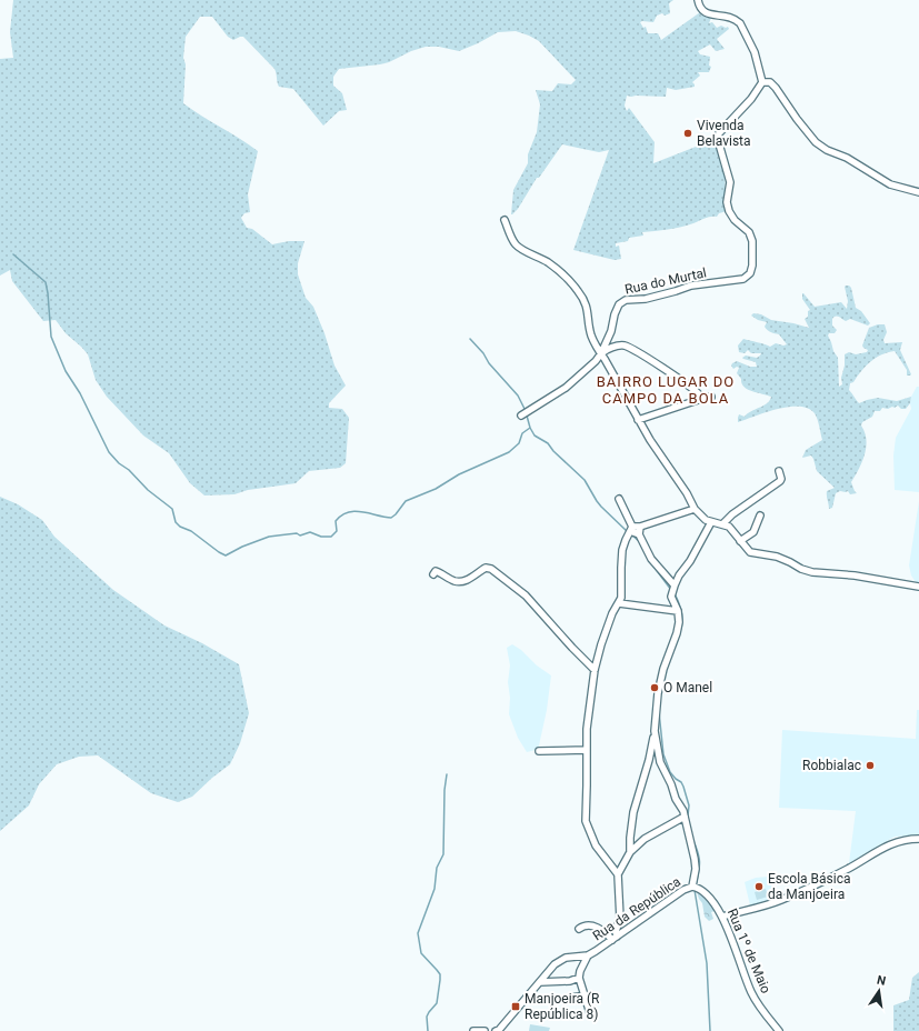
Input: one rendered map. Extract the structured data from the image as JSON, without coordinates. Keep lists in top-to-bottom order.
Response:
{
  "streets": {
    "street": ["Rua do Murtal", "Rua da República", "Rua 1º de Maio"]
  },
  "crossings": [
    ["Rua da República", "Rua 1º de Maio"]
  ],
  "districts": ["BAIRRO LUGAR DO CAMPO DA BOLA"],
  "places": {
    "other": [
      "Vivenda Belavista",
      "O Manel",
      "Robbialac",
      "Escola Básica da Manjoeira"
    ],
    "transit": ["Manjoeira (R República 8)"]
  },
  "north": "top"
}
